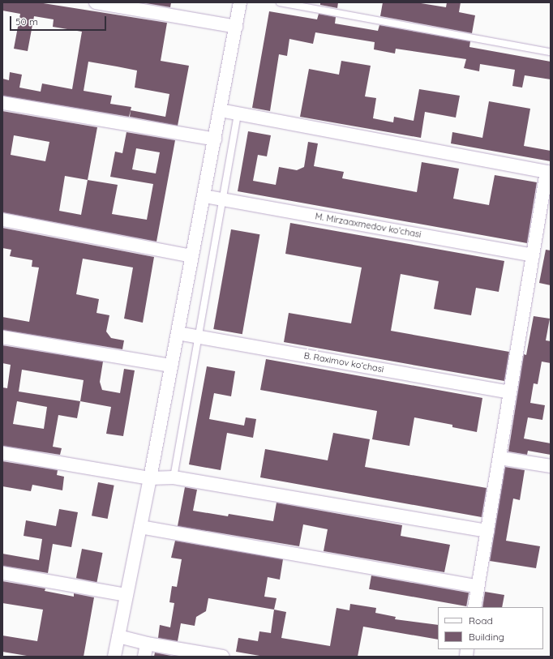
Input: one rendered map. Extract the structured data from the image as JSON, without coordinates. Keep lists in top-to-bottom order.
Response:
{
  "streets": {
    "street": ["M. Mirzaaxmedov koʻchasi", "B. Raximov koʻchasi"]
  },
  "legend": ["Road", "Building"],
  "scale_bar": "50 m"
}
